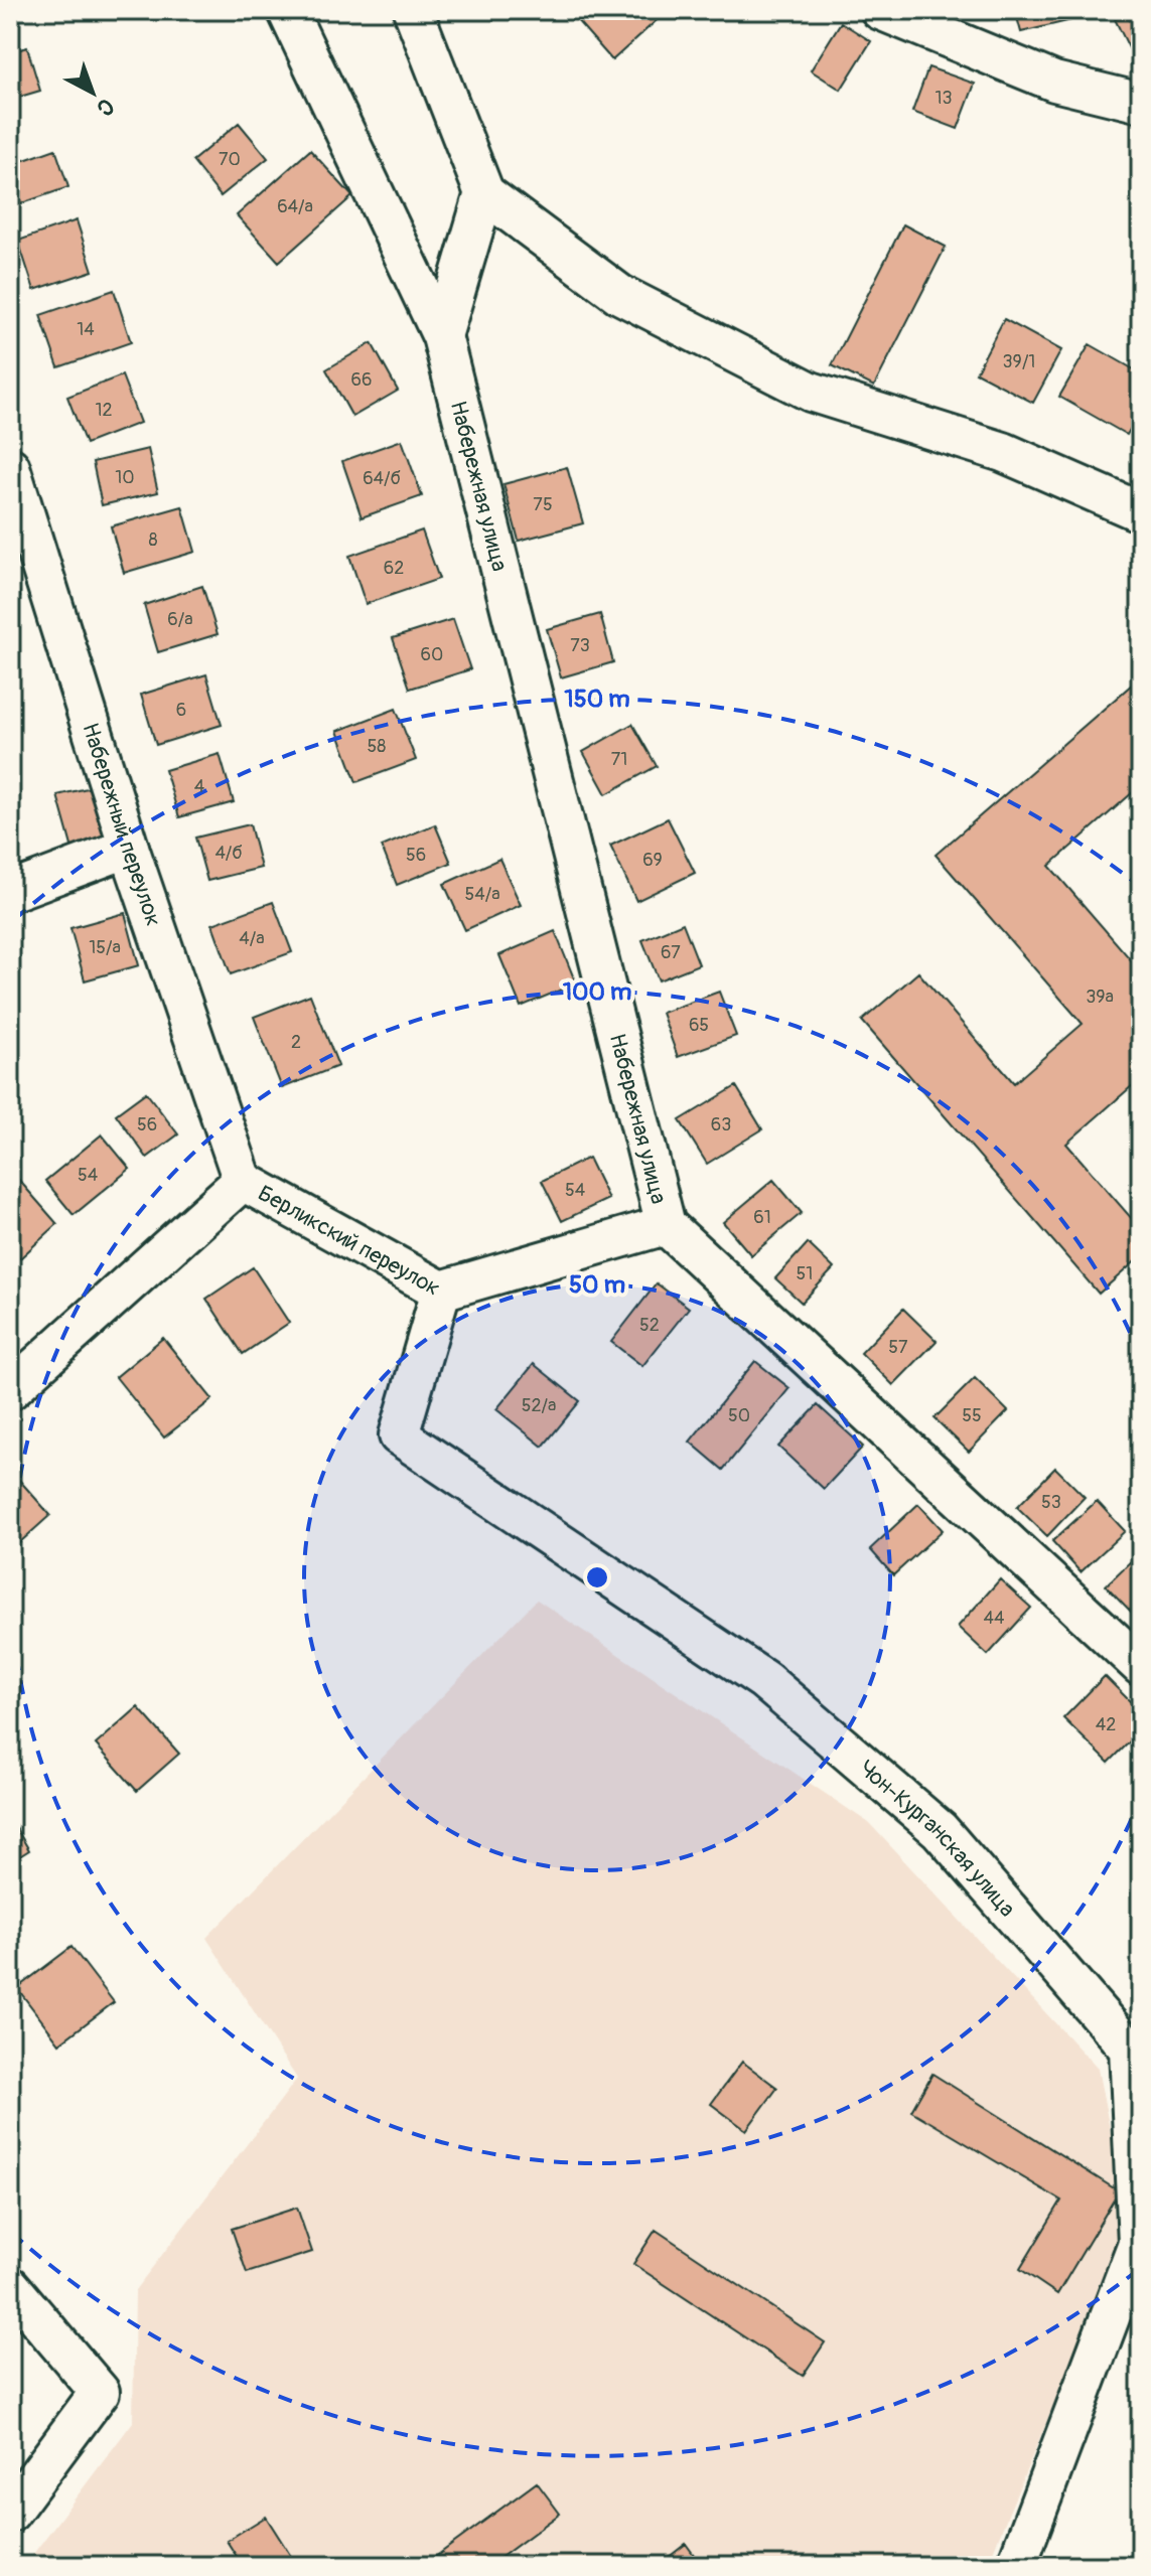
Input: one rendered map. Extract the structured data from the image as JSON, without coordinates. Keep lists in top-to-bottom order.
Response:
{
  "streets": {
    "street": [
      "Набережная улица",
      "Набережный переулок",
      "Берликский переулок",
      "Чон-Курганская улица"
    ]
  },
  "crossings": [
    ["Набережная улица", "Берликский переулок"],
    ["Набережный переулок", "Берликский переулок"],
    ["Берликский переулок", "Чон-Курганская улица"]
  ],
  "house_numbers": [
    "13",
    "70",
    "64/а",
    "14",
    "39/1",
    "66",
    "12",
    "10",
    "64/б",
    "75",
    "8",
    "62",
    "6/а",
    "73",
    "60",
    "6",
    "58",
    "71",
    "4",
    "4/б",
    "56",
    "69",
    "54/а",
    "4/а",
    "15/а",
    "67",
    "39а",
    "65",
    "2",
    "56",
    "63",
    "54",
    "54",
    "61",
    "51",
    "52",
    "57",
    "52/а",
    "50",
    "55",
    "53",
    "44",
    "42"
  ],
  "north": "bottom right",
  "rings": ["150 m", "100 m", "50 m"]
}
